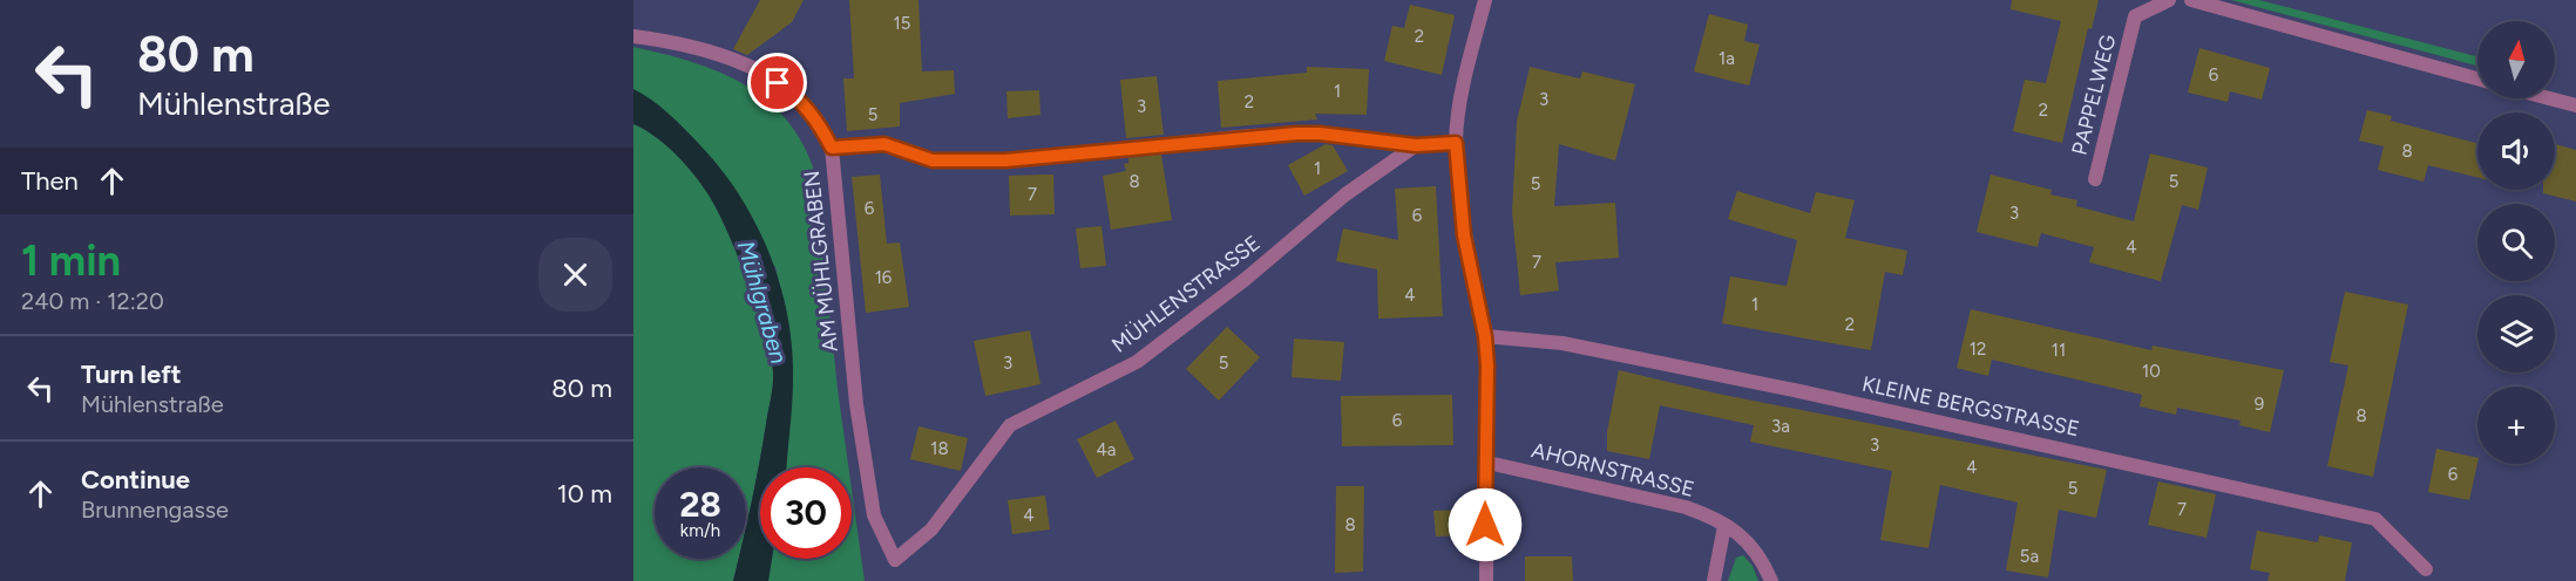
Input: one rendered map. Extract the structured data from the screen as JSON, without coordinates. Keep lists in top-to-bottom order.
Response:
{
  "streets": {
    "street": [
      "PAPPELWEG",
      "AM MÜHLGRABEN",
      "MÜHLENSTRASSE",
      "KLEINE BERGSTRASSE",
      "AHORNSTRASSE"
    ]
  },
  "crossings": [
    ["AM MÜHLGRABEN", "MÜHLENSTRASSE"]
  ],
  "water": ["Mühlgraben"],
  "house_numbers": [
    "15",
    "2",
    "1a",
    "6",
    "1",
    "3",
    "2",
    "3",
    "2",
    "5",
    "8",
    "1",
    "8",
    "5",
    "5",
    "7",
    "6",
    "3",
    "6",
    "4",
    "7",
    "16",
    "4",
    "1",
    "2",
    "12",
    "11",
    "3",
    "5",
    "10",
    "9",
    "8",
    "6",
    "3a",
    "3",
    "18",
    "4a",
    "4",
    "6",
    "5",
    "7",
    "4",
    "8",
    "5a"
  ],
  "north": "top",
  "page": {
    "turn": ["80 m", "Mühlenstraße"],
    "map_buttons": "+",
    "then": "Then",
    "heading": ["1 min", "240 m · 12:20"],
    "list": [
      {
        "name": "Turn left",
        "note": "Mühlenstraße",
        "value": "80 m"
      },
      {
        "name": "Continue",
        "note": "Brunnengasse",
        "value": "10 m"
      }
    ],
    "speed": "28 km/h",
    "limit": "30"
  }
}
